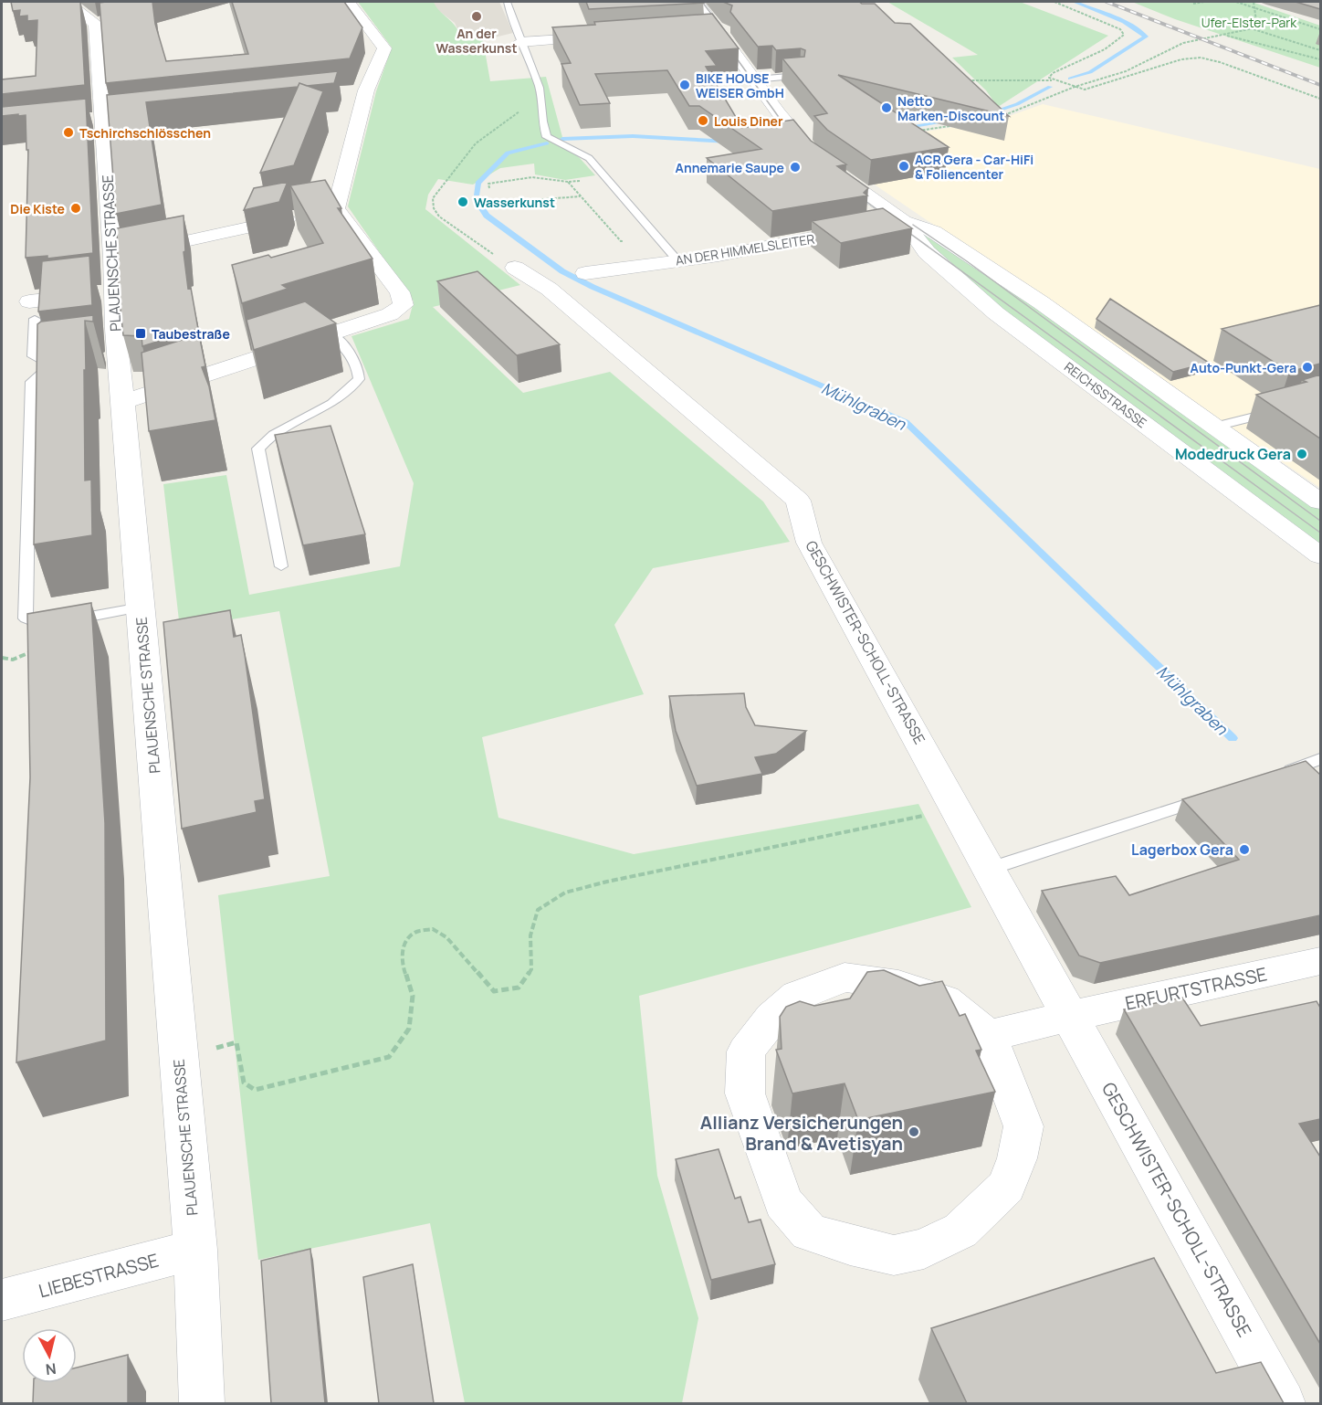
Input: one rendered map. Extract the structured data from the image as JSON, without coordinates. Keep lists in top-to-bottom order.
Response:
{
  "streets": {
    "street": [
      "AN DER HIMMELSLEITER",
      "PLAUENSCHE STRASSE",
      "REICHSSTRASSE",
      "GESCHWISTER-SCHOLL-STRASSE",
      "ERFURTSTRASSE",
      "LIEBESTRASSE"
    ]
  },
  "crossings": [
    ["AN DER HIMMELSLEITER", "REICHSSTRASSE"],
    ["PLAUENSCHE STRASSE", "LIEBESTRASSE"],
    ["GESCHWISTER-SCHOLL-STRASSE", "ERFURTSTRASSE"]
  ],
  "water": ["Mühlgraben"],
  "parks": ["Ufer-Elster-Park"],
  "places": {
    "other": [
      "An der Wasserkunst",
      "BIKE HOUSE WEISER GmbH",
      "Netto Marken-Discount",
      "Louis Diner",
      "Tschirchschlösschen",
      "ACR Gera - Car-HiFi & Foliencenter",
      "Annemarie Saupe",
      "Wasserkunst",
      "Die Kiste",
      "Auto-Punkt-Gera",
      "Modedruck Gera",
      "Lagerbox Gera",
      "Allianz Versicherungen Brand & Avetisyan"
    ],
    "transit": ["Taubestraße"]
  },
  "north": "bottom"
}
